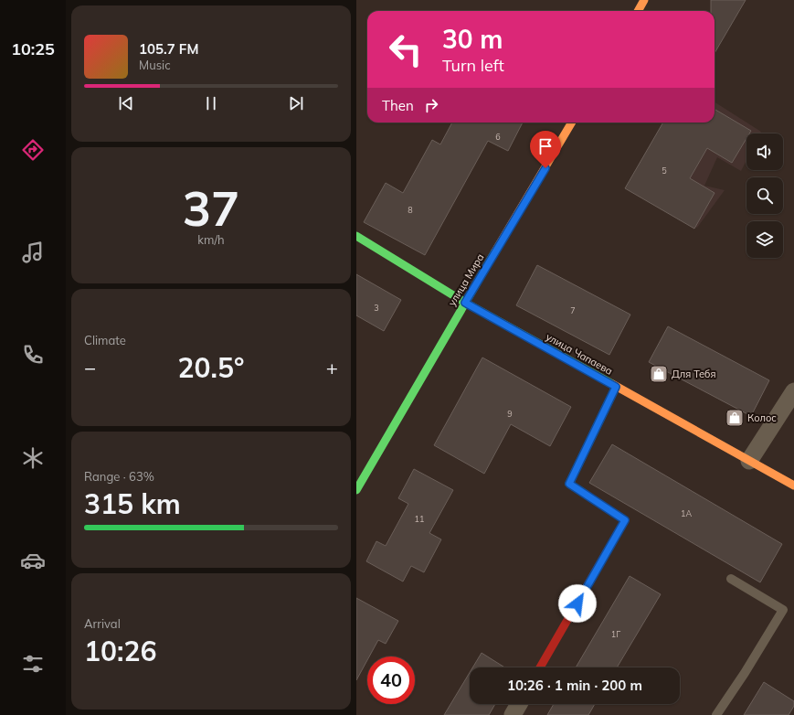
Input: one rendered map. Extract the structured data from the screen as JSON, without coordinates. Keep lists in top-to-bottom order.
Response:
{
  "streets": {
    "street": ["улица Мира", "улица Чапаева"]
  },
  "crossings": [
    ["улица Мира", "улица Чапаева"]
  ],
  "places": {
    "shop": ["Для Тебя", "Колос"]
  },
  "house_numbers": [
    "6",
    "5",
    "8",
    "3",
    "7",
    "9",
    "1А",
    "11",
    "1Г"
  ],
  "page": {
    "tabs": "10:25",
    "turn": ["30 m", "Turn left"],
    "song": ["105.7 FM", "Music"],
    "then": "Then",
    "tile": [
      ["37", "km/h"],
      "Climate",
      ["Range · 63%", "315 km"],
      ["Arrival", "10:26"]
    ],
    "heat": ["−", "20.5°", "+"],
    "limit": "40",
    "trip": "10:26 · 1 min · 200 m"
  }
}
